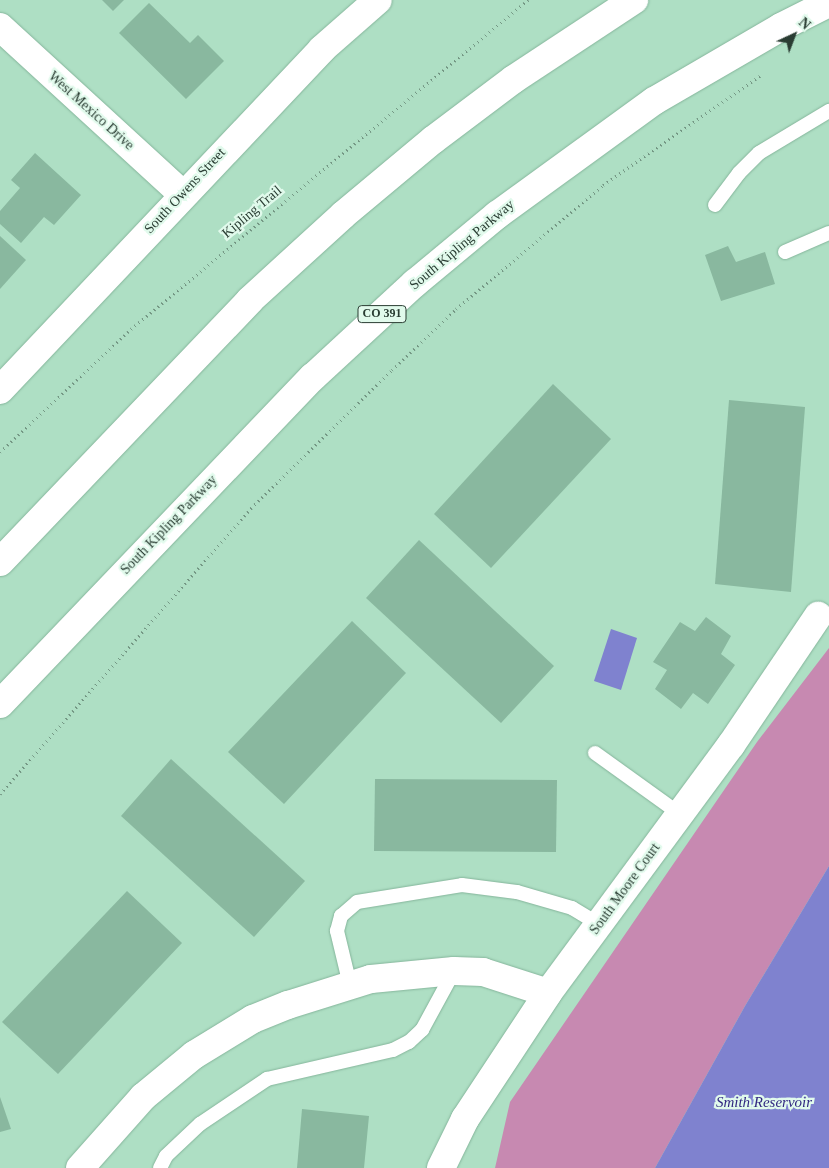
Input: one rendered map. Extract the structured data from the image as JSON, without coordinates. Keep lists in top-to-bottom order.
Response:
{
  "streets": {
    "street": [
      "West Mexico Drive",
      "South Owens Street",
      "South Kipling Parkway",
      "CO 391",
      "South Moore Court"
    ],
    "path": ["Kipling Trail"]
  },
  "crossings": [
    ["West Mexico Drive", "South Owens Street"]
  ],
  "water": ["Smith Reservoir"],
  "north": "top right"
}
